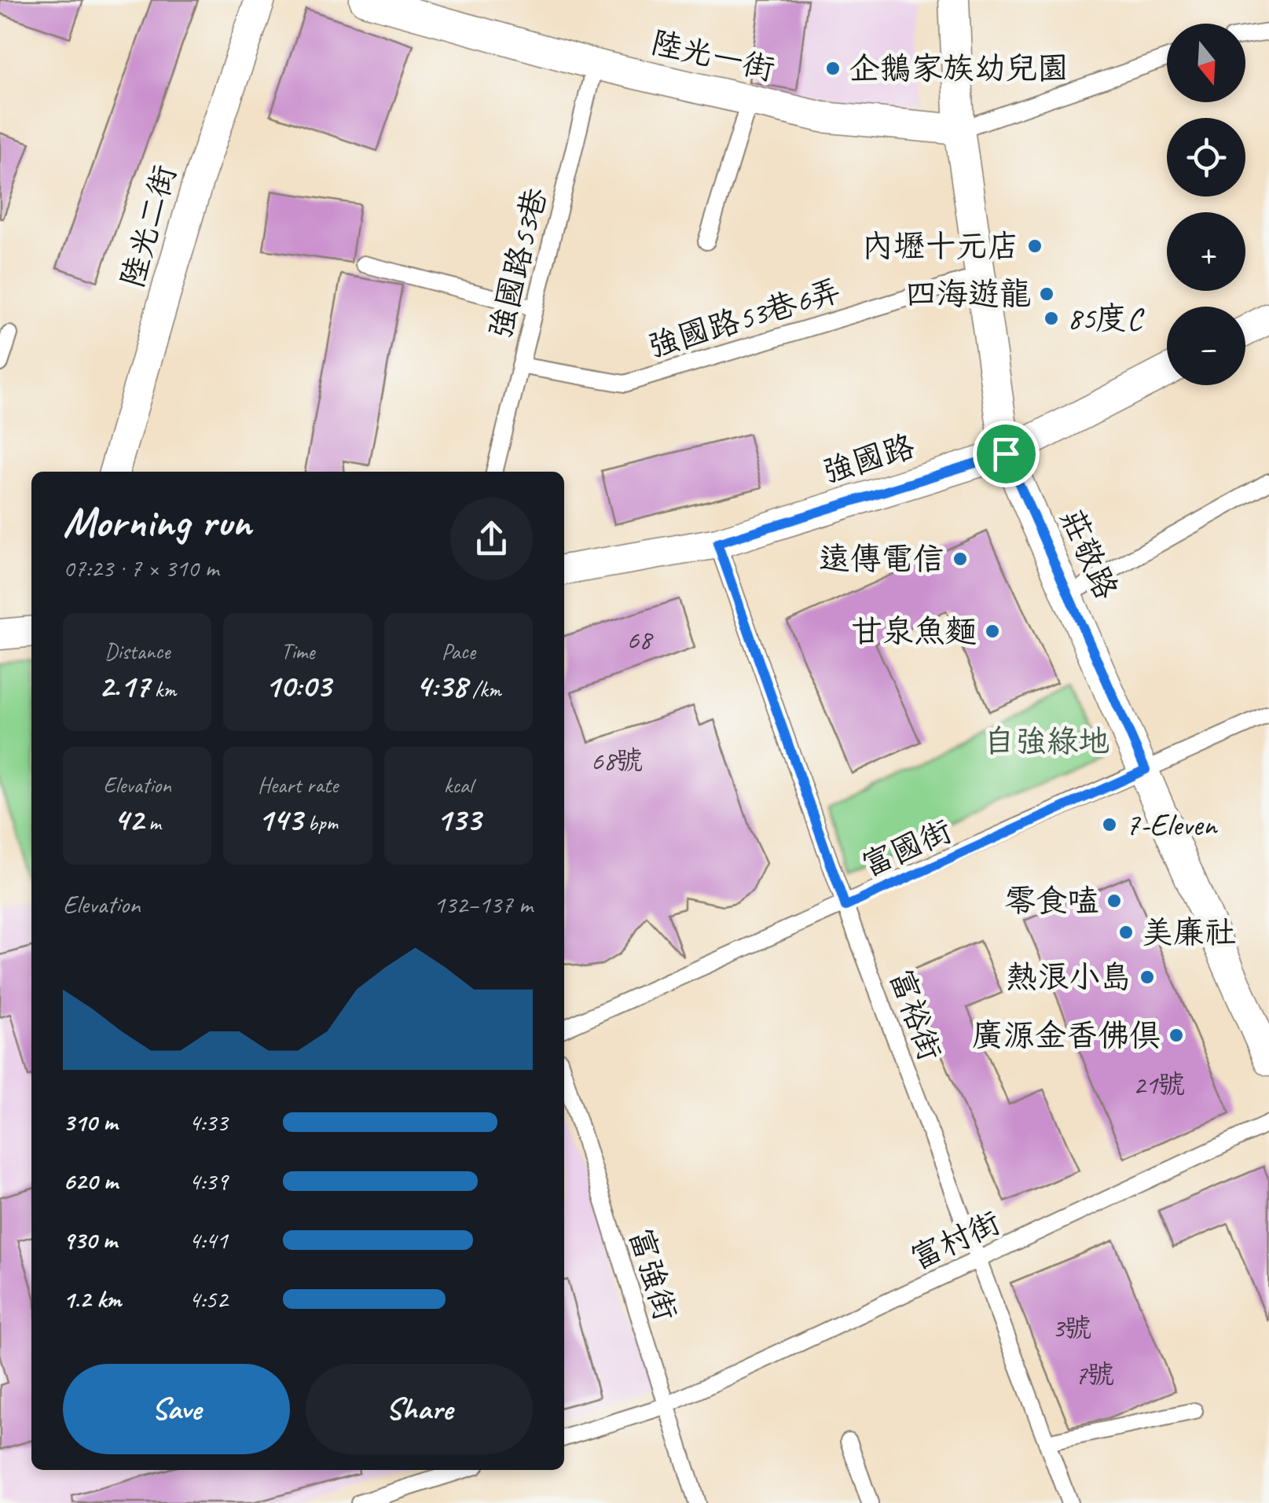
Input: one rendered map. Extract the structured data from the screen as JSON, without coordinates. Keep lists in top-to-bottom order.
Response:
{
  "streets": {
    "street": [
      "陸光一街",
      "陸光二街",
      "強國路",
      "莊敬路"
    ],
    "lane": [
      "強國路53巷",
      "強國路53巷6弄",
      "富國街",
      "富裕街",
      "富村街",
      "富強街"
    ]
  },
  "crossings": [
    ["陸光一街", "強國路53巷"],
    ["陸光一街", "莊敬路"],
    ["強國路53巷", "強國路53巷6弄"],
    ["強國路53巷6弄", "莊敬路"],
    ["強國路", "莊敬路"],
    ["強國路", "富裕街"],
    ["莊敬路", "富國街"],
    ["富國街", "富裕街"],
    ["富裕街", "富村街"],
    ["富村街", "富強街"]
  ],
  "parks": ["自強綠地"],
  "places": [
    "企鵝家族幼兒園",
    "內壢十元店",
    "四海遊龍",
    "85度C",
    "遠傳電信",
    "甘泉魚麵",
    "7-Eleven",
    "零食嗑",
    "美廉社",
    "熱浪小島",
    "廣源金香佛俱"
  ],
  "house_numbers": [
    "68",
    "68號",
    "21號",
    "3號",
    "7號"
  ],
  "north": "bottom",
  "page": {
    "map_buttons": ["+", "−"],
    "heading": ["Morning run", "07:23 · 7 × 310 m"],
    "stats": [
      ["Distance", "2.17 km"],
      ["Time", "10:03"],
      ["Pace", "4:38 /km"],
      ["Elevation", "42 m"],
      ["Heart rate", "143 bpm"],
      ["kcal", "133"]
    ],
    "chart": ["Elevation", "132–137 m"],
    "list": [
      {
        "name": "310 m",
        "note": "4:33"
      },
      {
        "name": "620 m",
        "note": "4:39"
      },
      {
        "name": "930 m",
        "note": "4:41"
      },
      {
        "name": "1.2 km",
        "note": "4:52"
      }
    ],
    "buttons": ["Save", "Share"]
  }
}
